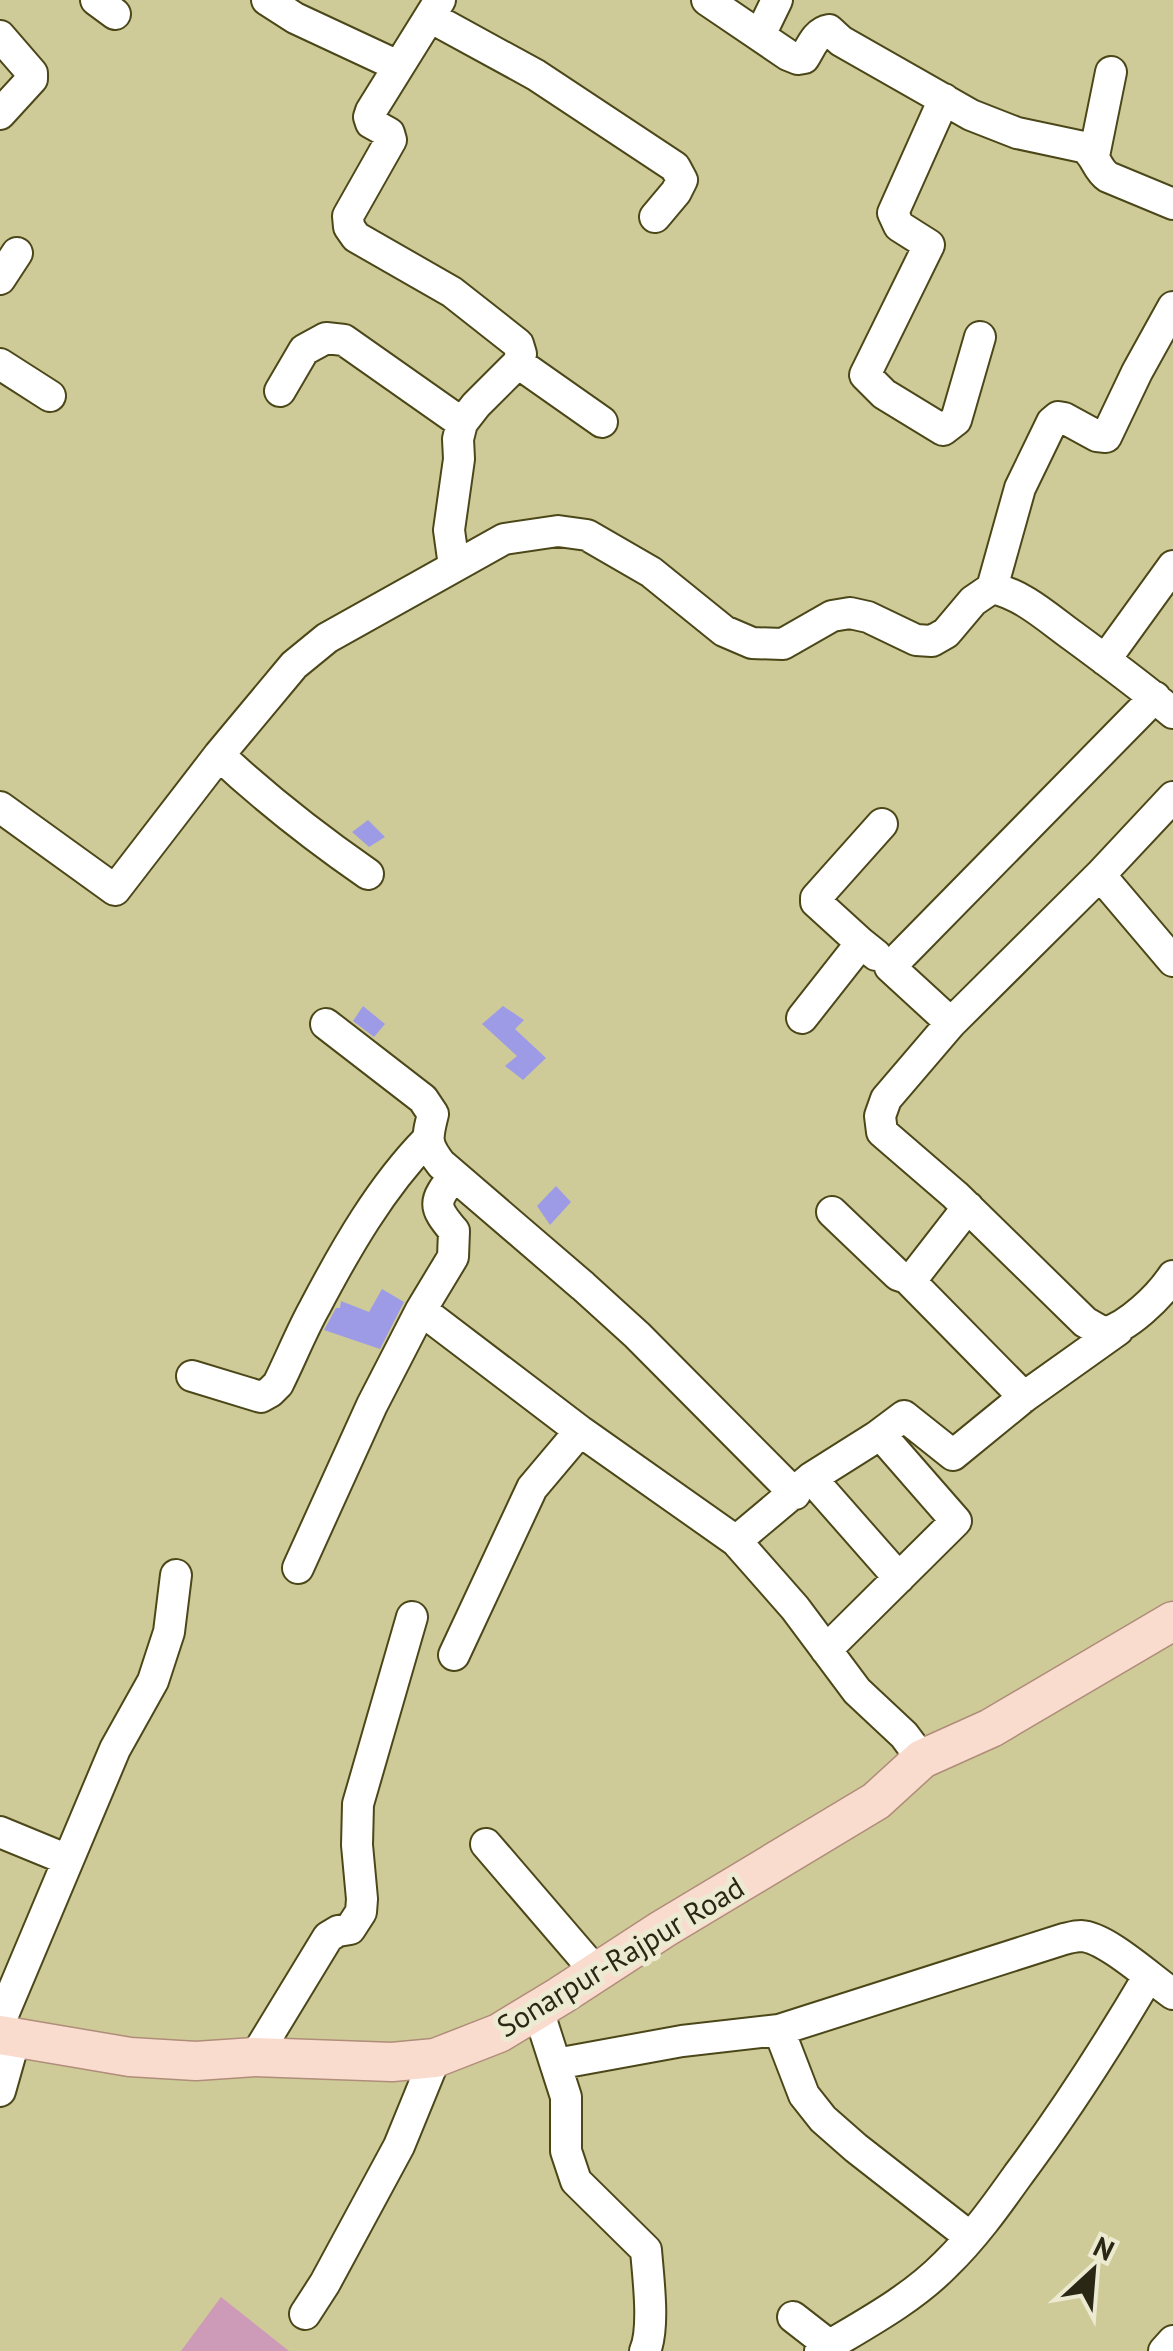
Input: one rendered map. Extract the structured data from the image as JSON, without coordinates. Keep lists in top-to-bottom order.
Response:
{
  "streets": {
    "main road": ["Sonarpur-Rajpur Road"]
  },
  "north": "top right"
}
